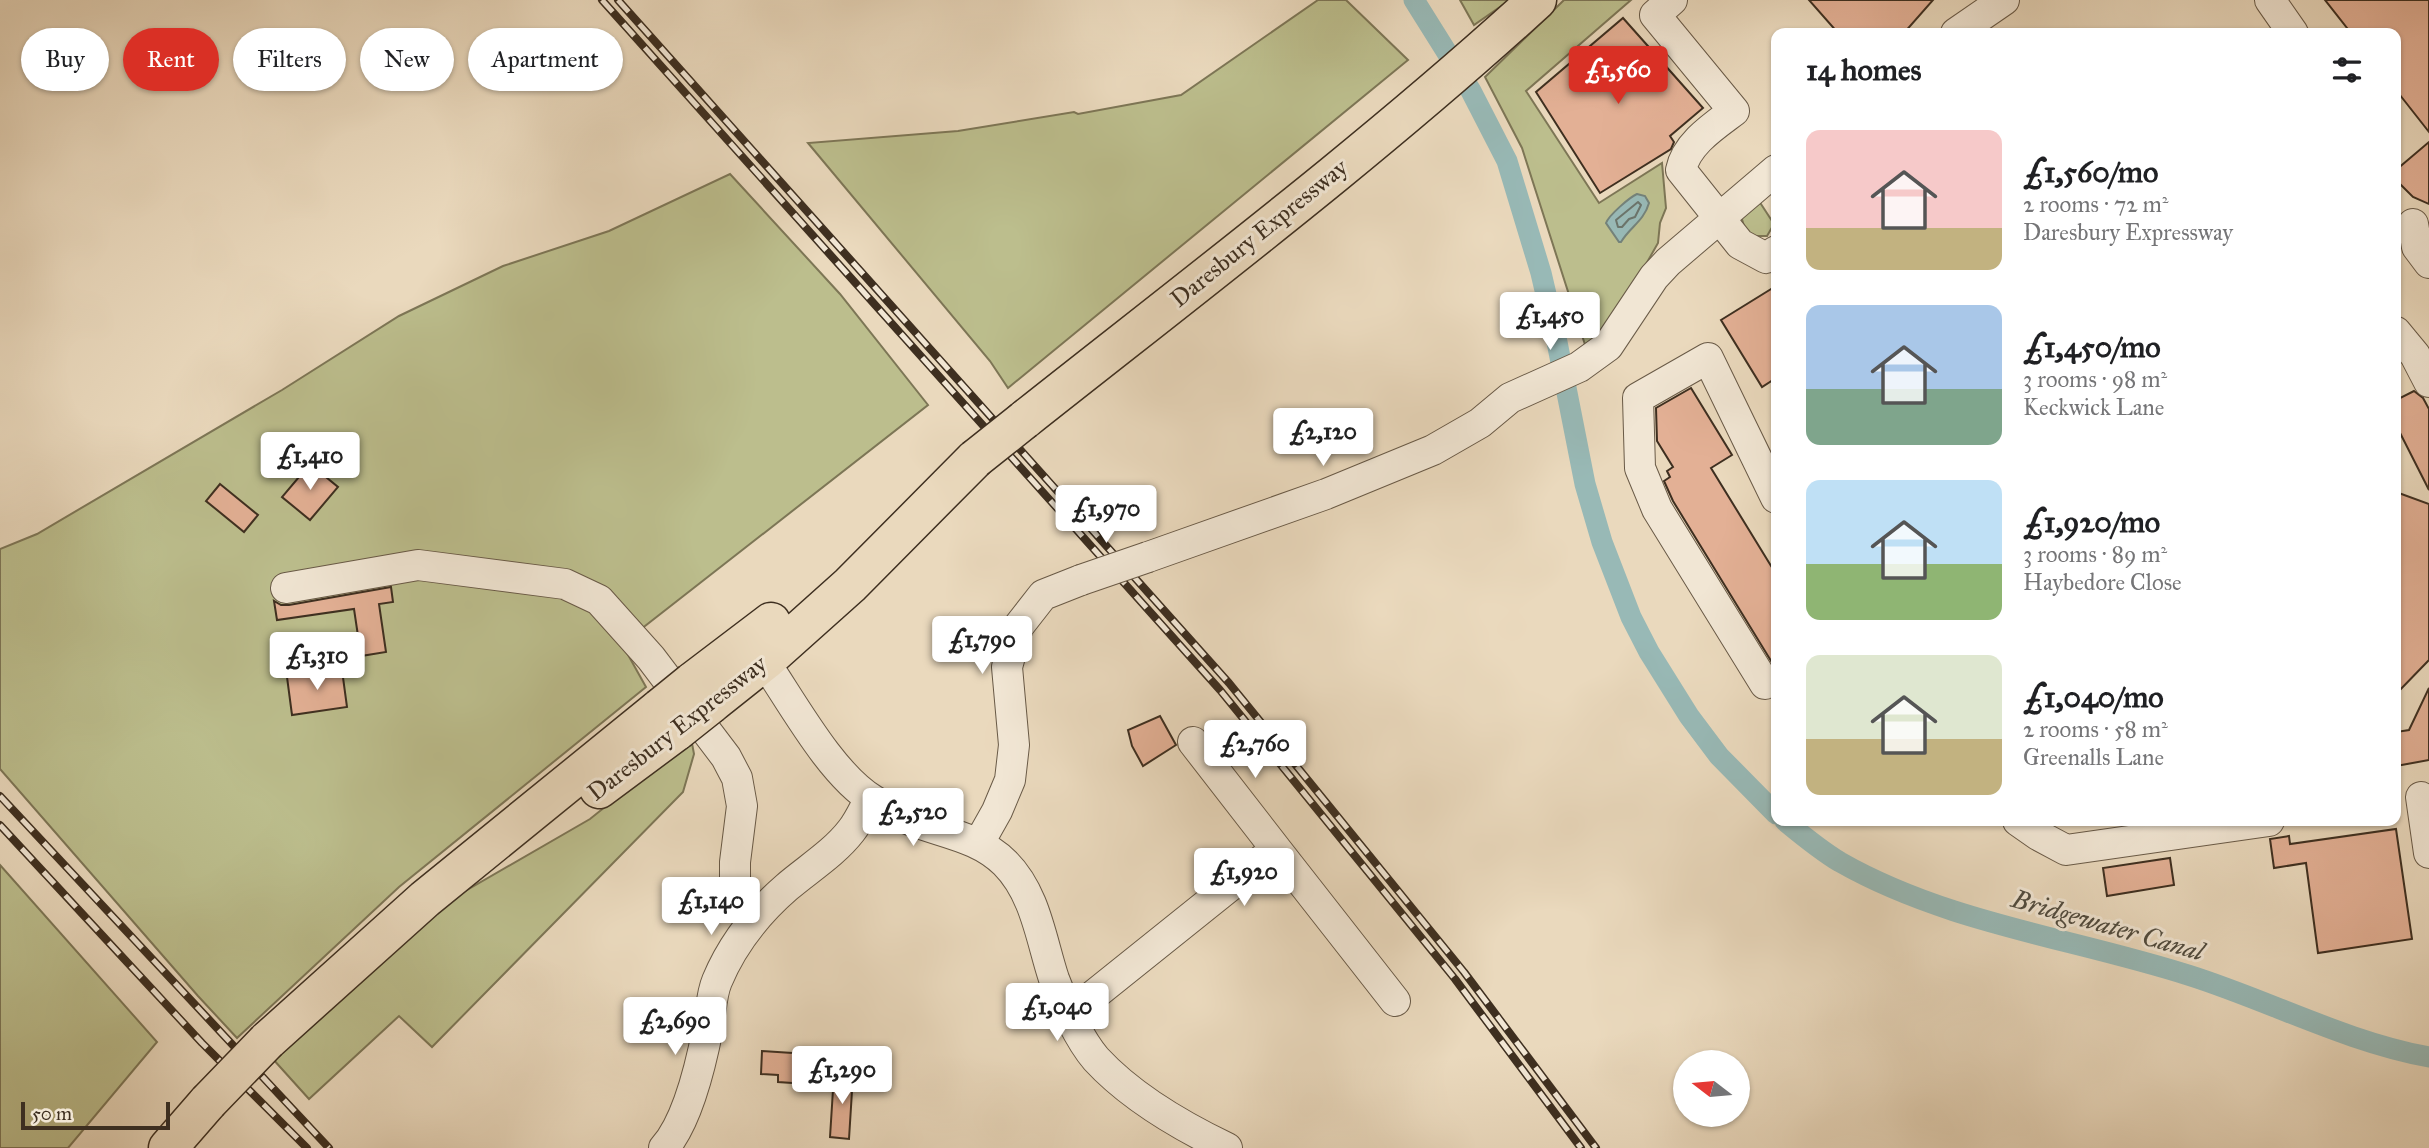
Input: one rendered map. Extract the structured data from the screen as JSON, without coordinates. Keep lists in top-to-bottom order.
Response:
{
  "streets": {
    "main road": ["Daresbury Expressway"]
  },
  "water": ["Bridgewater Canal"],
  "scale_bar": "50 m",
  "north": "left",
  "page": {
    "chip": [
      "Buy",
      "Rent",
      "Filters",
      "New",
      "Apartment"
    ],
    "heading": "14 homes",
    "price": [
      "£1,560",
      "£1,450",
      "£2,120",
      "£1,410",
      "£1,970",
      "£1,790",
      "£1,310",
      "£2,760",
      "£2,520",
      "£1,920",
      "£1,140",
      "£1,040",
      "£2,690",
      "£1,290"
    ],
    "list": [
      {
        "name": "£1,560/mo",
        "note": "2 rooms · 72 m² · Daresbury Expressway"
      },
      {
        "name": "£1,450/mo",
        "note": "3 rooms · 98 m² · Keckwick Lane"
      },
      {
        "name": "£1,920/mo",
        "note": "3 rooms · 89 m² · Haybedore Close"
      },
      {
        "name": "£1,040/mo",
        "note": "2 rooms · 58 m² · Greenalls Lane"
      }
    ],
    "scale": "50 m"
  }
}
